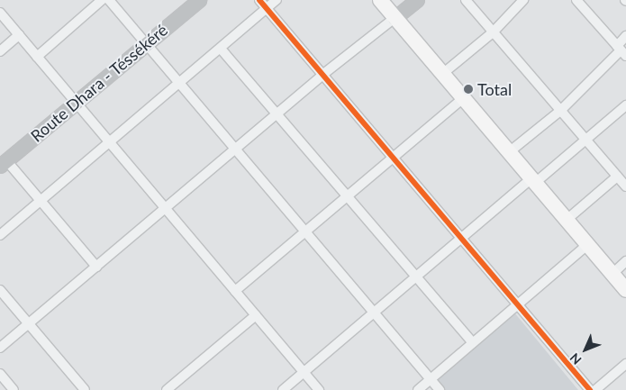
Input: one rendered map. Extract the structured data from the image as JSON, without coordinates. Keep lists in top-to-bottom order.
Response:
{
  "streets": {
    "street": ["Route Dhara - Téssékéré"]
  },
  "places": ["Total"],
  "north": "bottom left"
}
